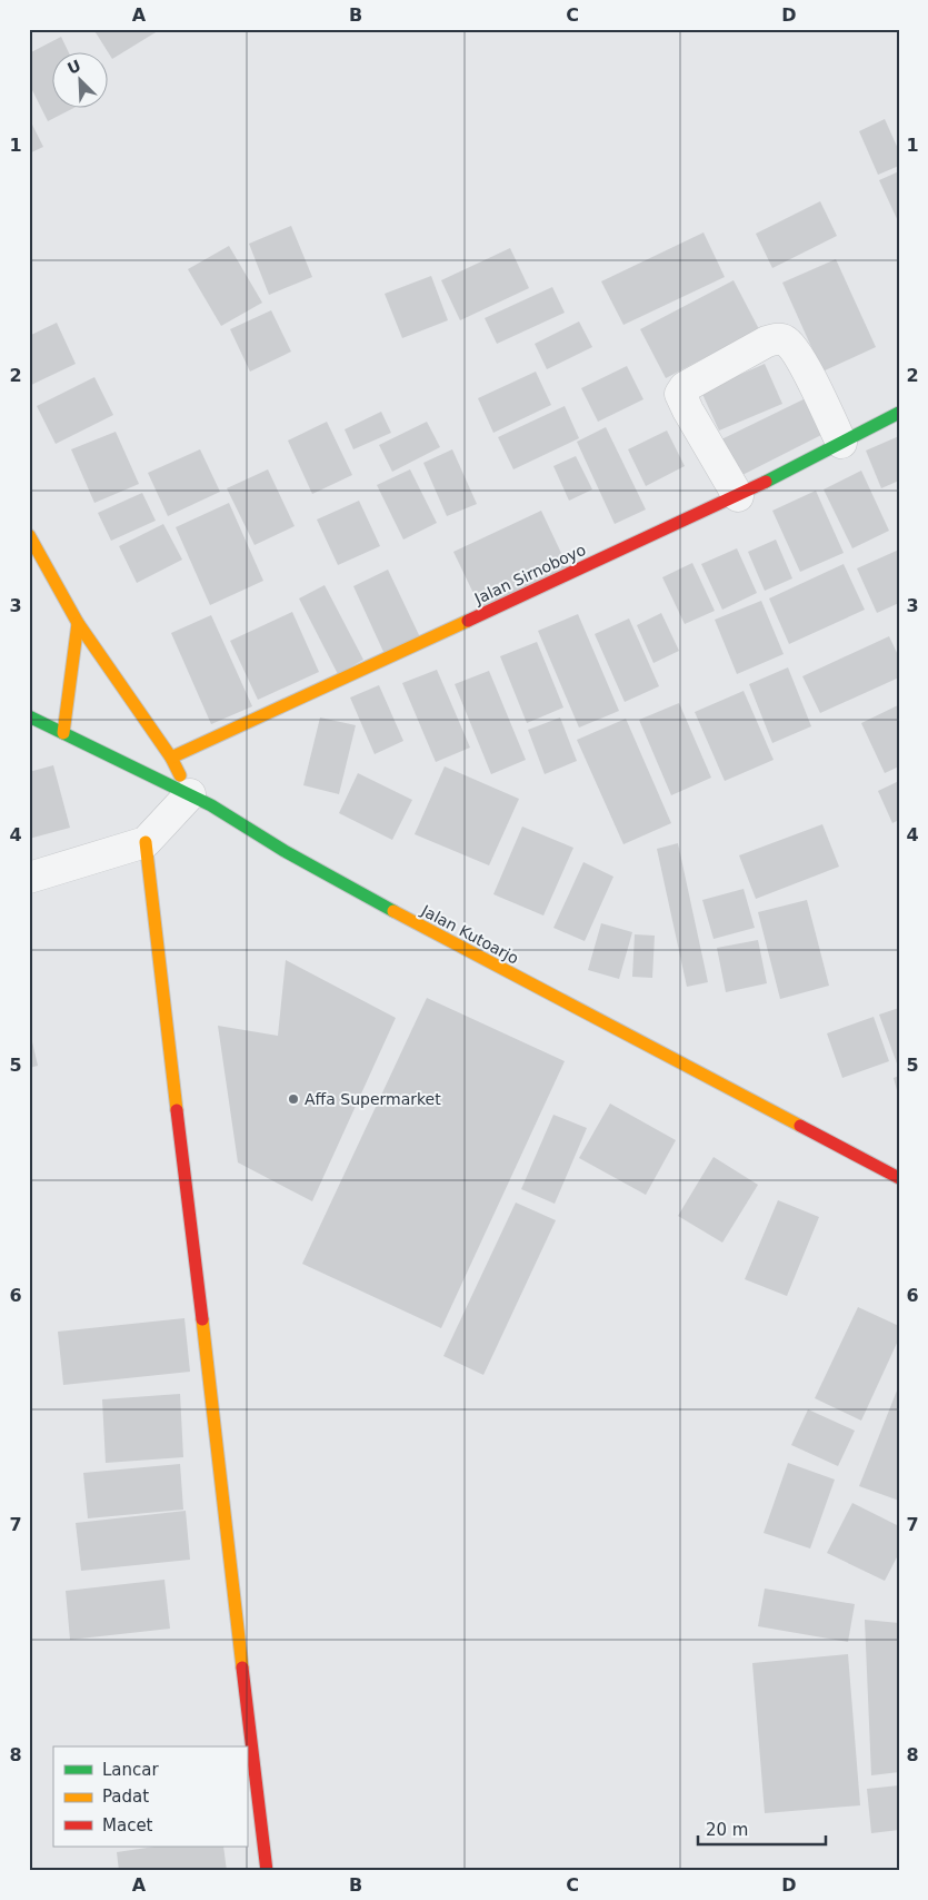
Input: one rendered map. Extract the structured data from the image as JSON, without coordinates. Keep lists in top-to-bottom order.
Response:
{
  "streets": {
    "street": ["Jalan Sirnoboyo", "Jalan Kutoarjo"]
  },
  "places": ["Affa Supermarket"],
  "legend": ["Lancar", "Padat", "Macet"],
  "scale_bar": "20 m",
  "north": "top left",
  "grid": {
    "columns": [
      "A",
      "B",
      "C",
      "D"
    ],
    "rows": [
      "1",
      "2",
      "3",
      "4",
      "5",
      "6",
      "7",
      "8"
    ]
  }
}
